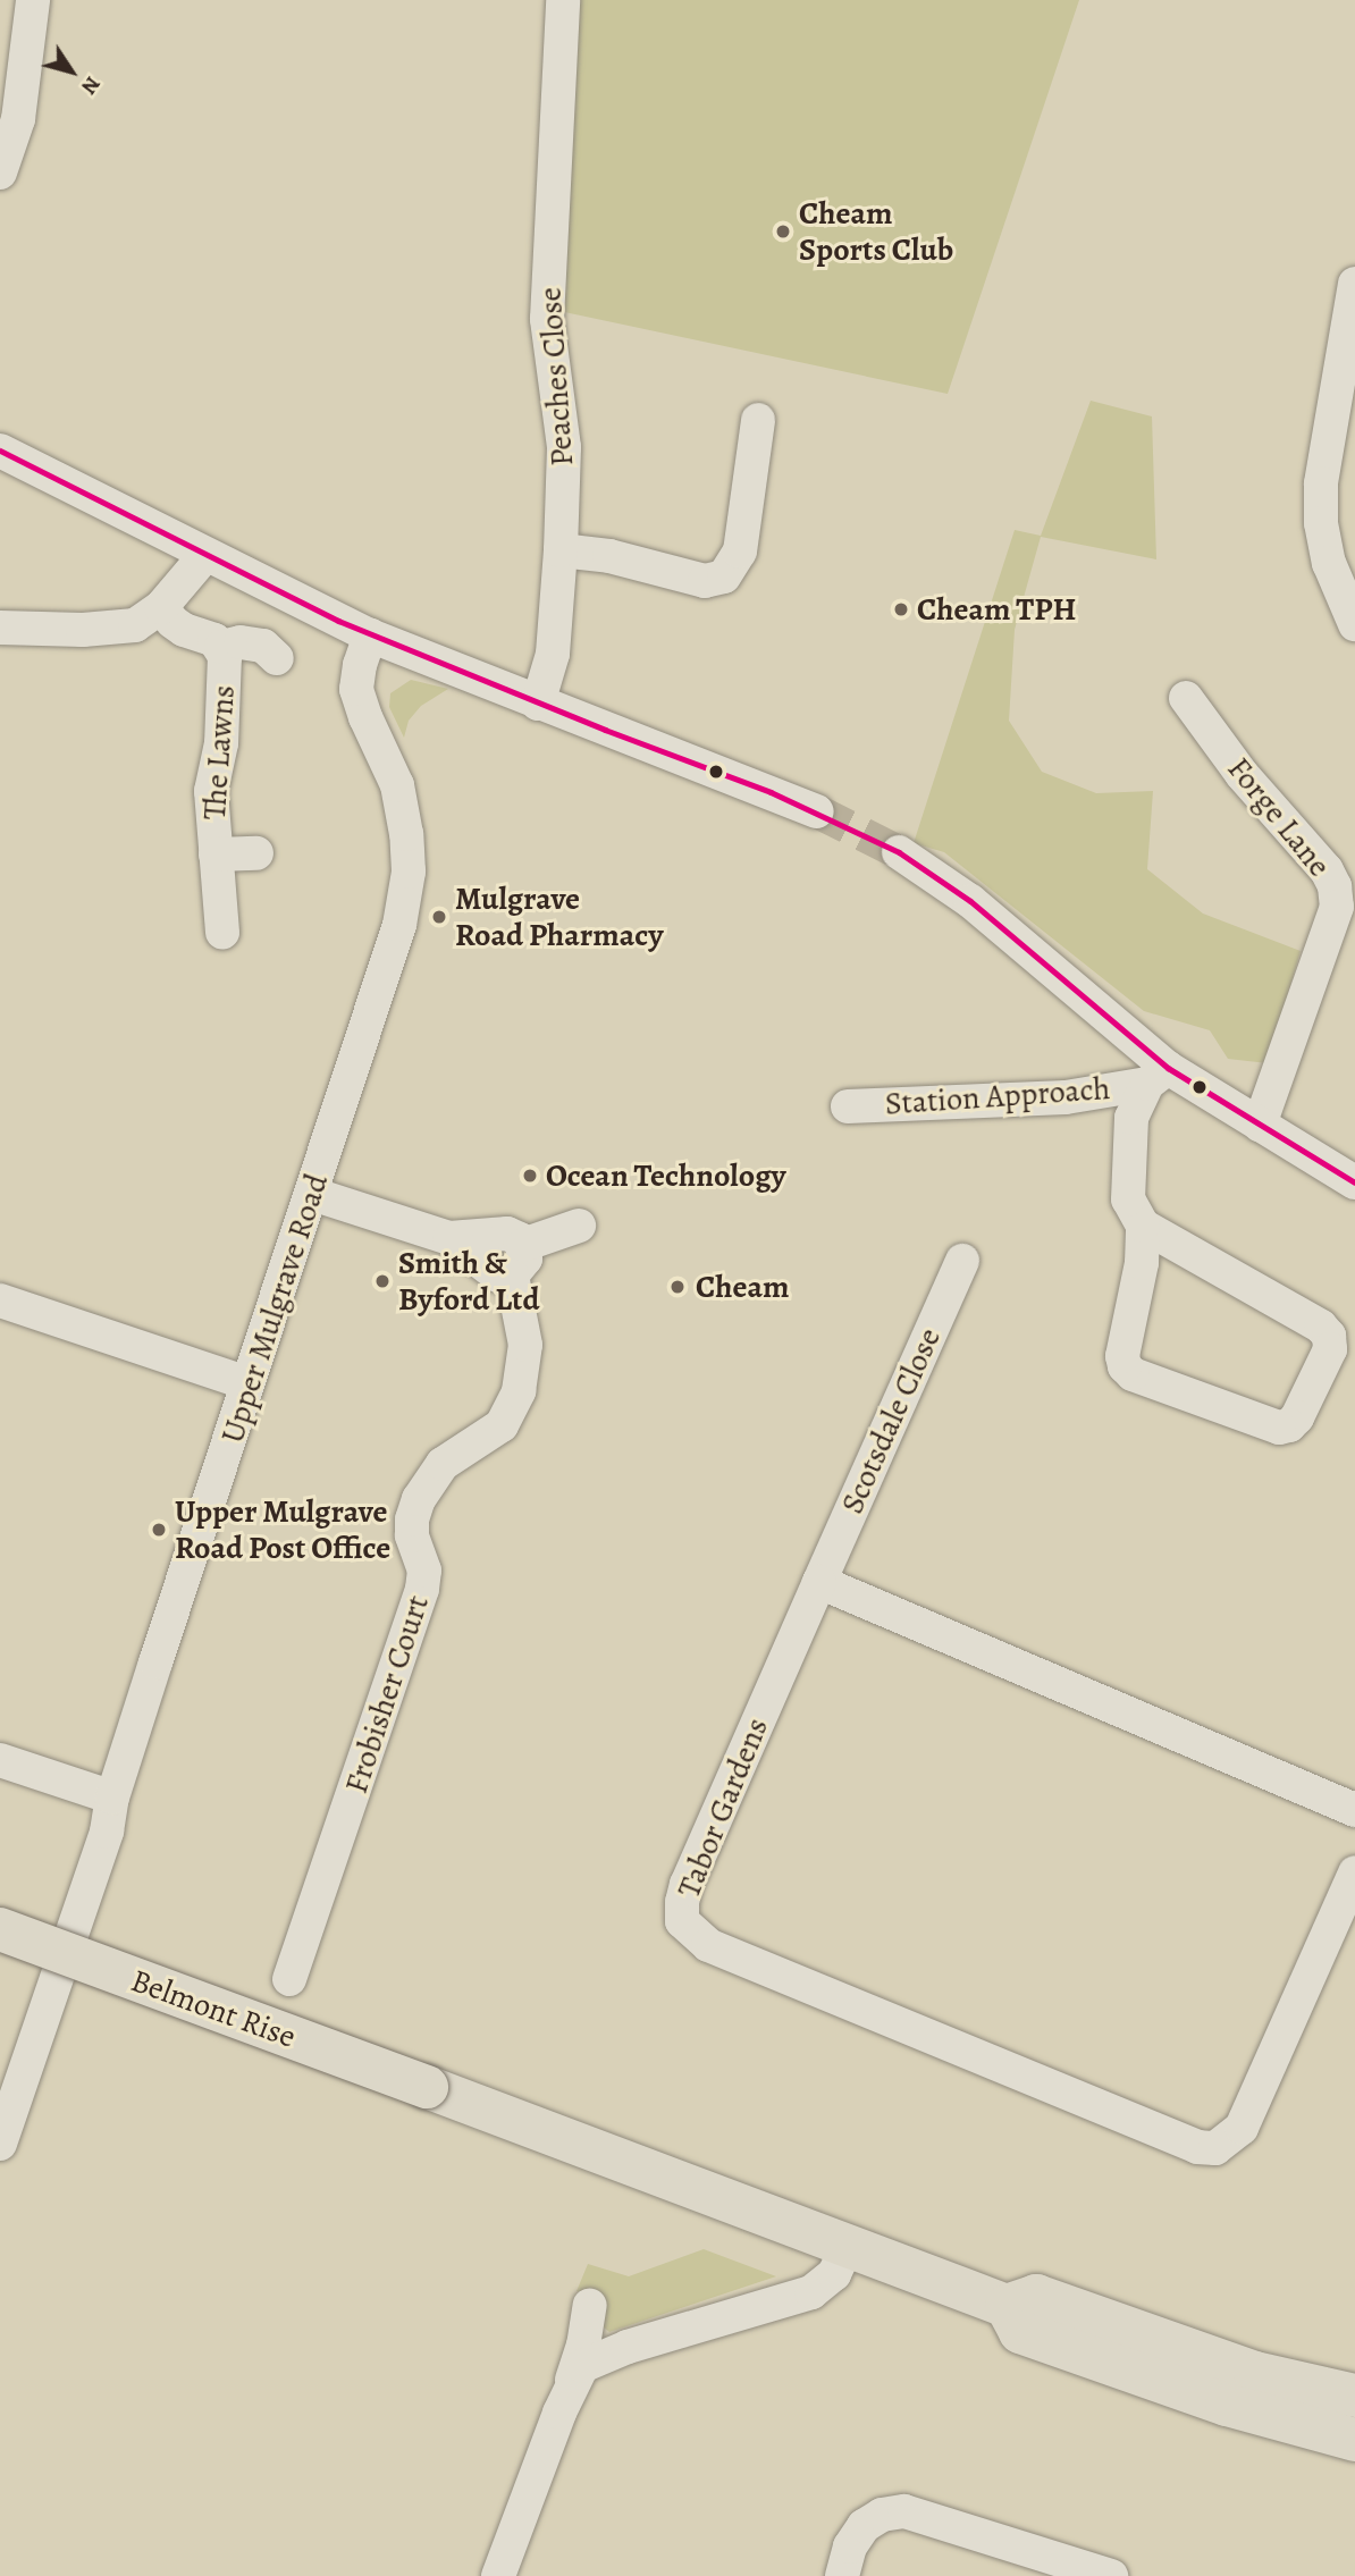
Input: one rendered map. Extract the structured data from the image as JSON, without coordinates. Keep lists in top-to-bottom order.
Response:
{
  "streets": {
    "highway": ["Belmont Rise"],
    "street": [
      "Peaches Close",
      "The Lawns",
      "Forge Lane",
      "Station Approach",
      "Upper Mulgrave Road",
      "Scotsdale Close",
      "Frobisher Court",
      "Tabor Gardens"
    ]
  },
  "crossings": [
    ["Scotsdale Close", "Tabor Gardens"]
  ],
  "places": [
    "Cheam Sports Club",
    "Cheam TPH",
    "Mulgrave Road Pharmacy",
    "Ocean Technology",
    "Smith & Byford Ltd",
    "Cheam",
    "Upper Mulgrave Road Post Office"
  ],
  "north": "bottom right"
}
